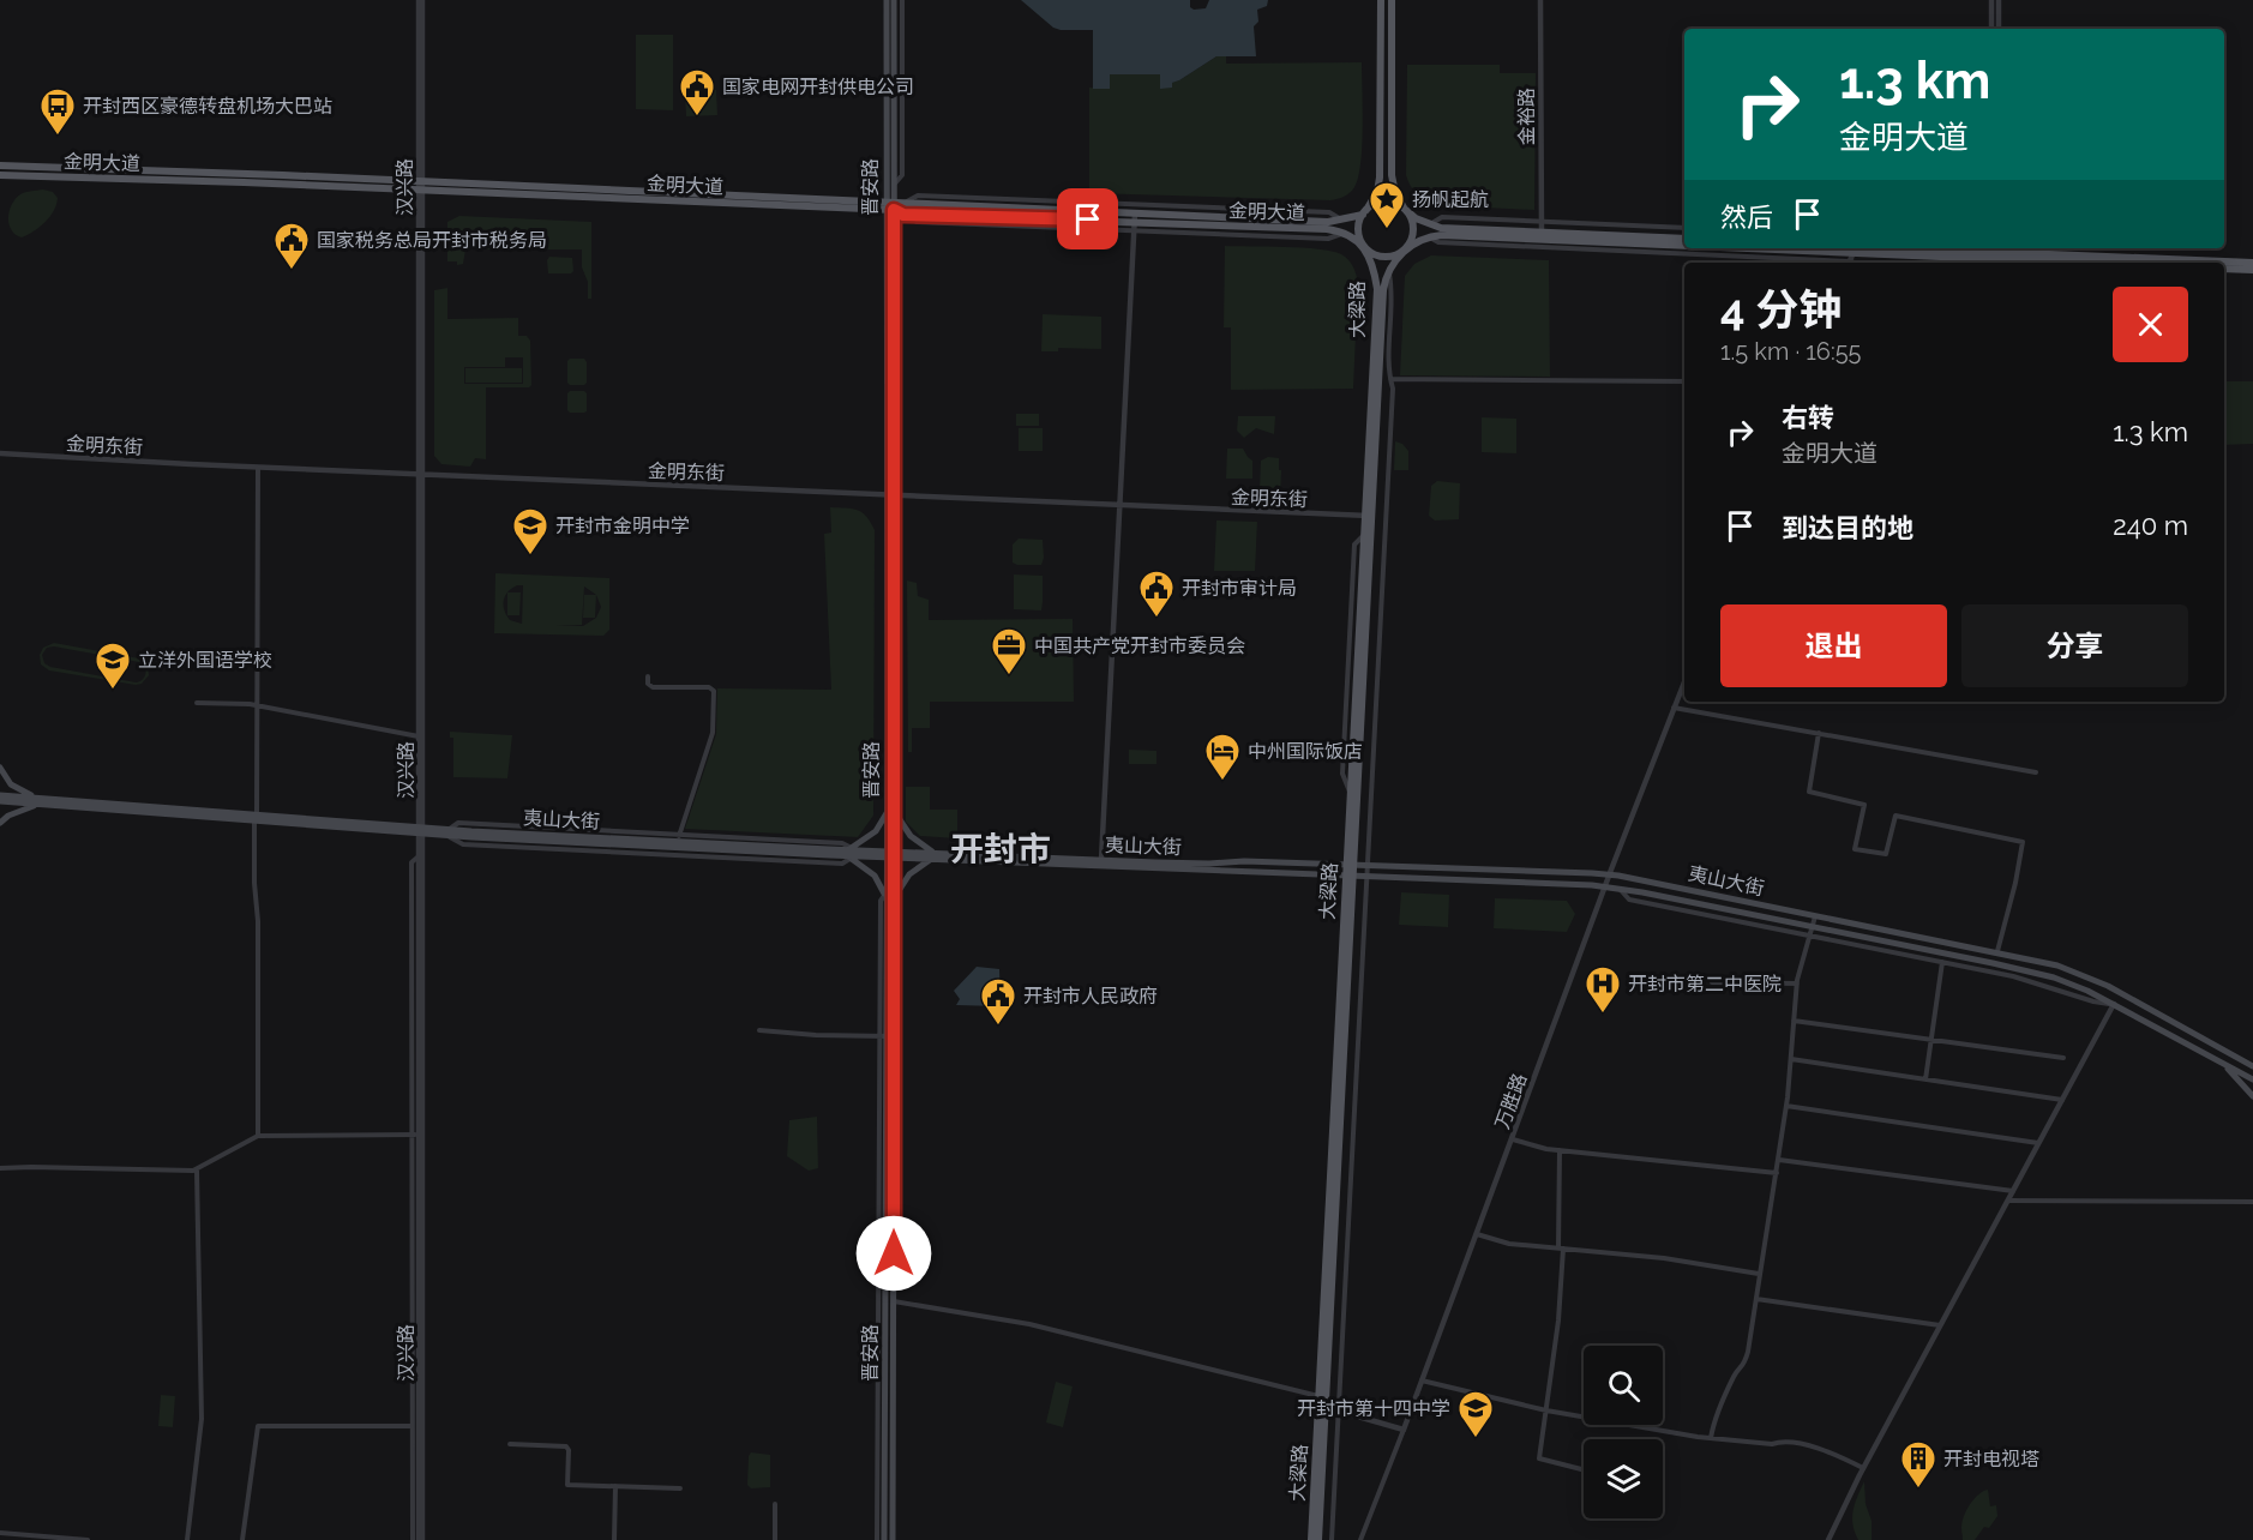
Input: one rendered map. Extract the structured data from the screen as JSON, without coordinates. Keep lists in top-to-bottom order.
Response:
{
  "streets": {
    "main road": [
      "金明大道",
      "晋安路",
      "大梁路",
      "夷山大街"
    ],
    "street": [
      "金裕路",
      "汉兴路",
      "金明东街",
      "万胜路"
    ]
  },
  "crossings": [
    ["金明大道", "汉兴路"],
    ["金明大道", "晋安路"],
    ["金明大道", "大梁路"],
    ["汉兴路", "金明东街"],
    ["汉兴路", "夷山大街"],
    ["晋安路", "金明东街"],
    ["晋安路", "夷山大街"],
    ["大梁路", "金明东街"],
    ["大梁路", "夷山大街"],
    ["夷山大街", "万胜路"]
  ],
  "districts": ["开封市"],
  "places": {
    "public building": [
      "国家电网开封供电公司",
      "国家税务总局开封市税务局",
      "开封市审计局",
      "开封市人民政府"
    ],
    "bus stop": ["开封西区豪德转盘机场大巴站"],
    "place": ["扬帆起航"],
    "school or university": ["开封市金明中学", "立洋外国语学校", "开封市第十四中学"],
    "office": ["中国共产党开封市委员会"],
    "hotel": ["中州国际饭店"],
    "hospital": ["开封市第二中医院"],
    "building": ["开封电视塔"]
  },
  "page": {
    "turn": ["1.3 km", "金明大道"],
    "then": "然后",
    "heading": ["4 分钟", "1.5 km · 16:55"],
    "list": [
      {
        "name": "右转",
        "note": "金明大道",
        "value": "1.3 km"
      },
      {
        "name": "到达目的地",
        "value": "240 m"
      }
    ],
    "buttons": ["退出", "分享"]
  }
}
